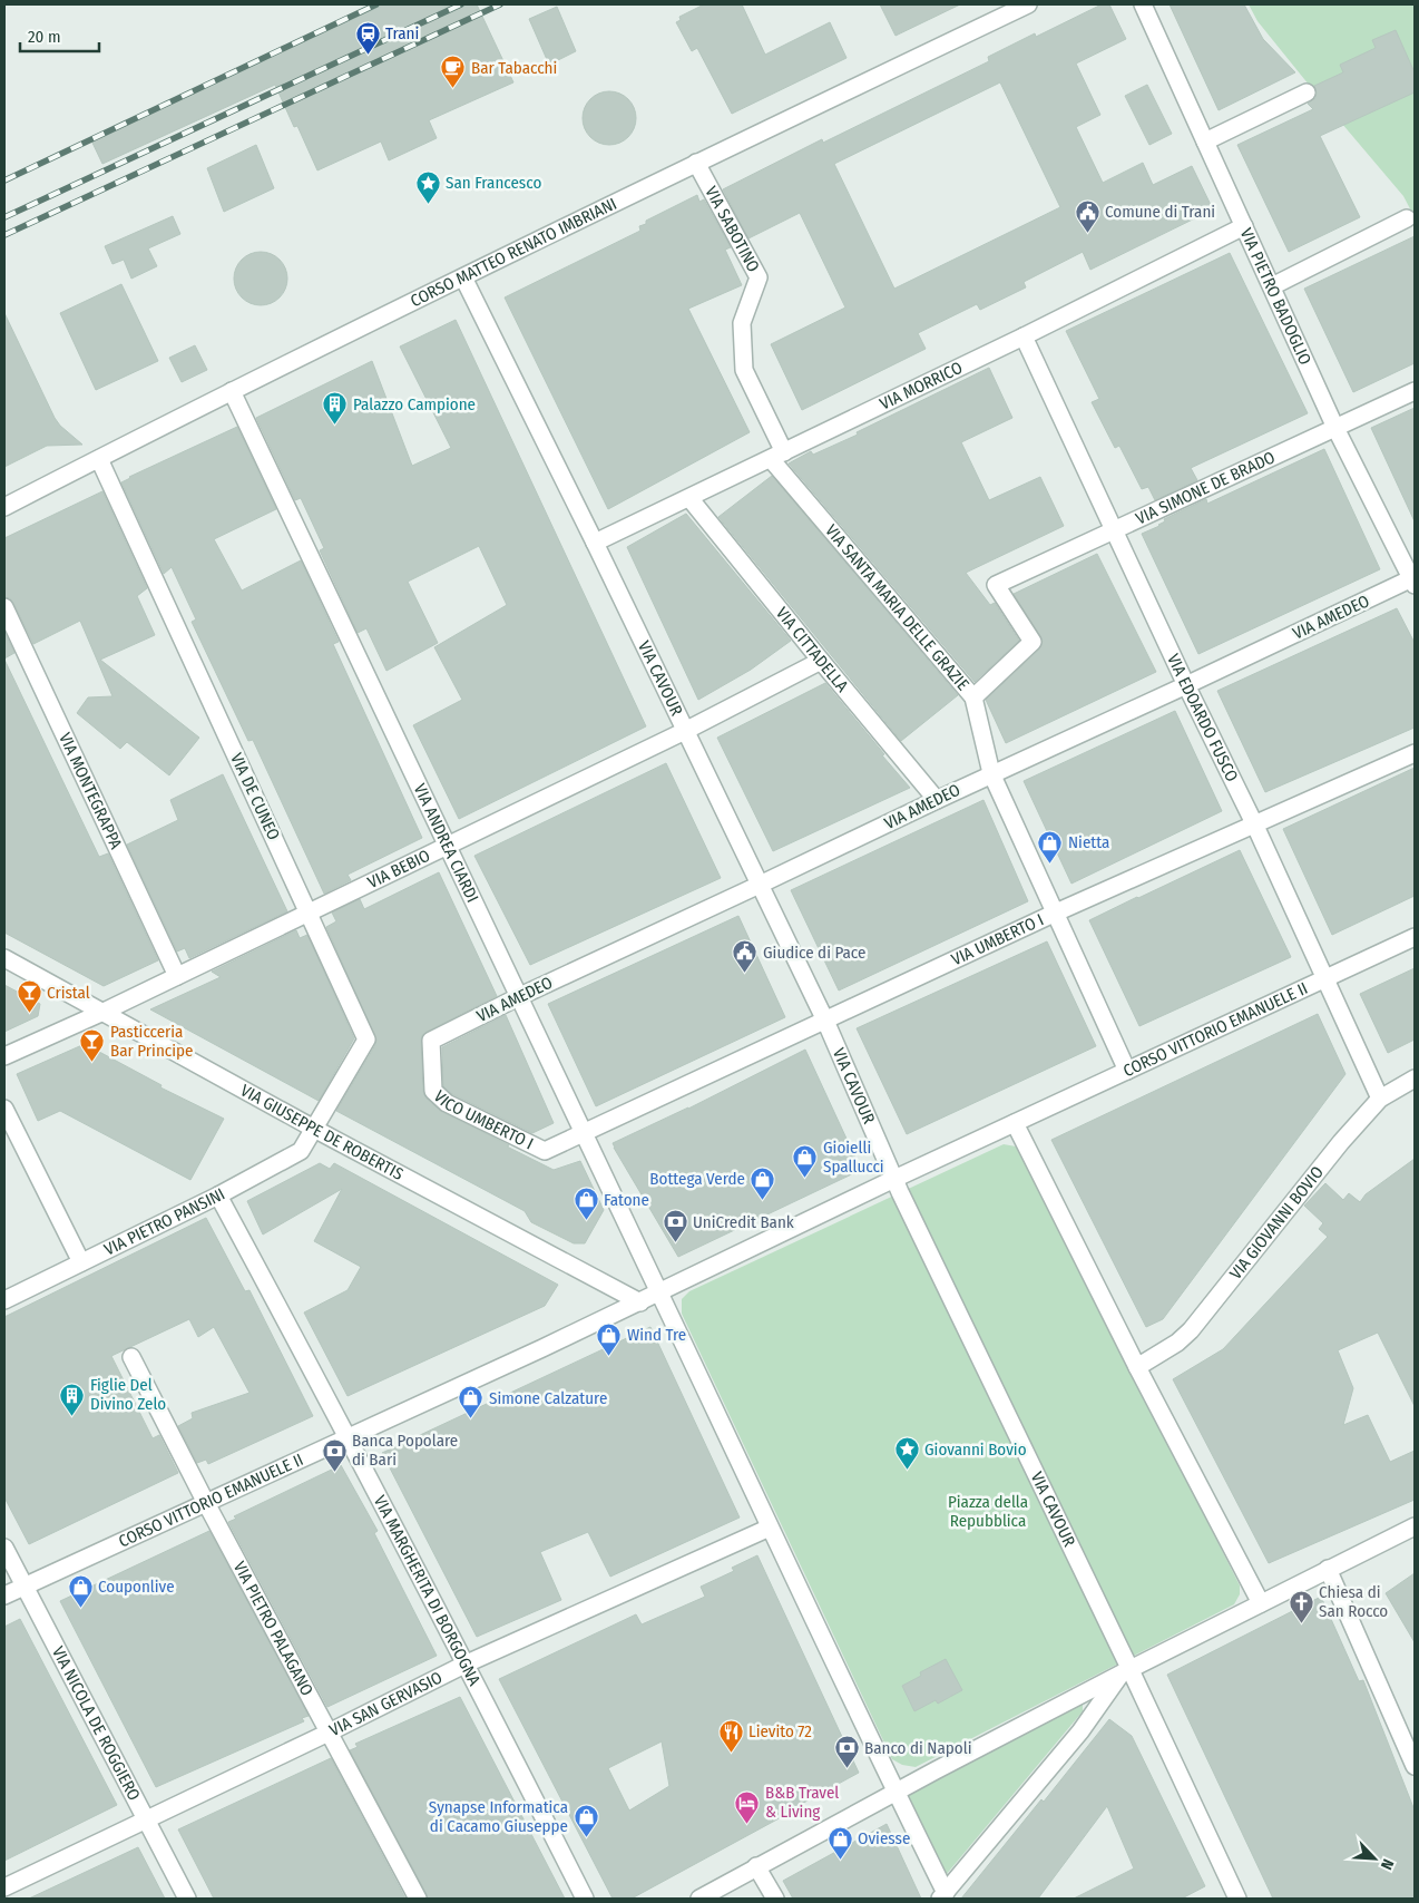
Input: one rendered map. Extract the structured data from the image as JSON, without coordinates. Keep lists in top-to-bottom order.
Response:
{
  "streets": {
    "street": [
      "VIA SABOTINO",
      "CORSO MATTEO RENATO IMBRIANI",
      "VIA PIETRO BADOGLIO",
      "VIA MORRICO",
      "VIA SIMONE DE BRADO",
      "VIA SANTA MARIA DELLE GRAZIE",
      "VIA AMEDEO",
      "VIA CITTADELLA",
      "VIA CAVOUR",
      "VIA EDOARDO FUSCO",
      "VIA MONTEGRAPPA",
      "VIA DE CUNEO",
      "VIA ANDREA CIARDI",
      "VIA BEBIO",
      "VIA UMBERTO I",
      "CORSO VITTORIO EMANUELE II",
      "VICO UMBERTO I",
      "VIA GIUSEPPE DE ROBERTIS",
      "VIA PIETRO PANSINI",
      "VIA GIOVANNI BOVIO",
      "VIA MARGHERITA DI BORGOGNA",
      "VIA PIETRO PALAGANO",
      "VIA SAN GERVASIO",
      "VIA NICOLA DE ROGGIERO"
    ]
  },
  "crossings": [
    ["VIA SABOTINO", "CORSO MATTEO RENATO IMBRIANI"],
    ["VIA SABOTINO", "VIA MORRICO"],
    ["VIA SABOTINO", "VIA SANTA MARIA DELLE GRAZIE"],
    ["CORSO MATTEO RENATO IMBRIANI", "VIA CAVOUR"],
    ["CORSO MATTEO RENATO IMBRIANI", "VIA DE CUNEO"],
    ["CORSO MATTEO RENATO IMBRIANI", "VIA ANDREA CIARDI"],
    ["VIA PIETRO BADOGLIO", "VIA MORRICO"],
    ["VIA PIETRO BADOGLIO", "VIA SIMONE DE BRADO"],
    ["VIA PIETRO BADOGLIO", "VIA AMEDEO"],
    ["VIA MORRICO", "VIA SANTA MARIA DELLE GRAZIE"],
    ["VIA MORRICO", "VIA CITTADELLA"],
    ["VIA MORRICO", "VIA CAVOUR"],
    ["VIA MORRICO", "VIA EDOARDO FUSCO"],
    ["VIA SIMONE DE BRADO", "VIA SANTA MARIA DELLE GRAZIE"],
    ["VIA SIMONE DE BRADO", "VIA EDOARDO FUSCO"],
    ["VIA SANTA MARIA DELLE GRAZIE", "VIA AMEDEO"],
    ["VIA SANTA MARIA DELLE GRAZIE", "VIA UMBERTO I"],
    ["VIA SANTA MARIA DELLE GRAZIE", "CORSO VITTORIO EMANUELE II"],
    ["VIA AMEDEO", "VIA CITTADELLA"],
    ["VIA AMEDEO", "VIA CAVOUR"],
    ["VIA AMEDEO", "VIA EDOARDO FUSCO"],
    ["VIA AMEDEO", "VIA ANDREA CIARDI"],
    ["VIA AMEDEO", "VICO UMBERTO I"],
    ["VIA CITTADELLA", "VIA BEBIO"],
    ["VIA CAVOUR", "VIA BEBIO"],
    ["VIA CAVOUR", "VIA UMBERTO I"],
    ["VIA EDOARDO FUSCO", "VIA UMBERTO I"],
    ["VIA EDOARDO FUSCO", "CORSO VITTORIO EMANUELE II"],
    ["VIA EDOARDO FUSCO", "VIA GIOVANNI BOVIO"],
    ["VIA MONTEGRAPPA", "VIA BEBIO"],
    ["VIA DE CUNEO", "VIA BEBIO"],
    ["VIA DE CUNEO", "VIA GIUSEPPE DE ROBERTIS"],
    ["VIA DE CUNEO", "VIA PIETRO PANSINI"],
    ["VIA ANDREA CIARDI", "VIA BEBIO"],
    ["VIA ANDREA CIARDI", "VIA UMBERTO I"],
    ["VIA ANDREA CIARDI", "CORSO VITTORIO EMANUELE II"],
    ["VIA ANDREA CIARDI", "VICO UMBERTO I"],
    ["VIA BEBIO", "VIA GIUSEPPE DE ROBERTIS"],
    ["VIA UMBERTO I", "VICO UMBERTO I"],
    ["CORSO VITTORIO EMANUELE II", "VIA GIUSEPPE DE ROBERTIS"],
    ["CORSO VITTORIO EMANUELE II", "VIA MARGHERITA DI BORGOGNA"],
    ["CORSO VITTORIO EMANUELE II", "VIA PIETRO PALAGANO"],
    ["CORSO VITTORIO EMANUELE II", "VIA NICOLA DE ROGGIERO"],
    ["VIA GIUSEPPE DE ROBERTIS", "VIA PIETRO PANSINI"],
    ["VIA PIETRO PANSINI", "VIA MARGHERITA DI BORGOGNA"],
    ["VIA MARGHERITA DI BORGOGNA", "VIA SAN GERVASIO"],
    ["VIA PIETRO PALAGANO", "VIA SAN GERVASIO"],
    ["VIA SAN GERVASIO", "VIA NICOLA DE ROGGIERO"]
  ],
  "parks": ["Piazza della Repubblica"],
  "places": {
    "station": ["Trani"],
    "cafe": ["Bar Tabacchi"],
    "place": ["San Francesco", "Giovanni Bovio"],
    "public building": ["Comune di Trani", "Giudice di Pace"],
    "building": ["Palazzo Campione", "Figlie Del Divino Zelo"],
    "shop": [
      "Nietta",
      "Gioielli Spallucci",
      "Bottega Verde",
      "Fatone",
      "Wind Tre",
      "Simone Calzature",
      "Couponlive",
      "Synapse Informatica di Cacamo Giuseppe",
      "Oviesse"
    ],
    "bar": ["Cristal", "Pasticceria Bar Principe"],
    "bank": ["UniCredit Bank", "Banca Popolare di Bari", "Banco di Napoli"],
    "church": ["Chiesa di San Rocco"],
    "restaurant": ["Lievito 72"],
    "hotel": ["B&B Travel & Living"]
  },
  "scale_bar": "20 m",
  "north": "bottom right"
}
